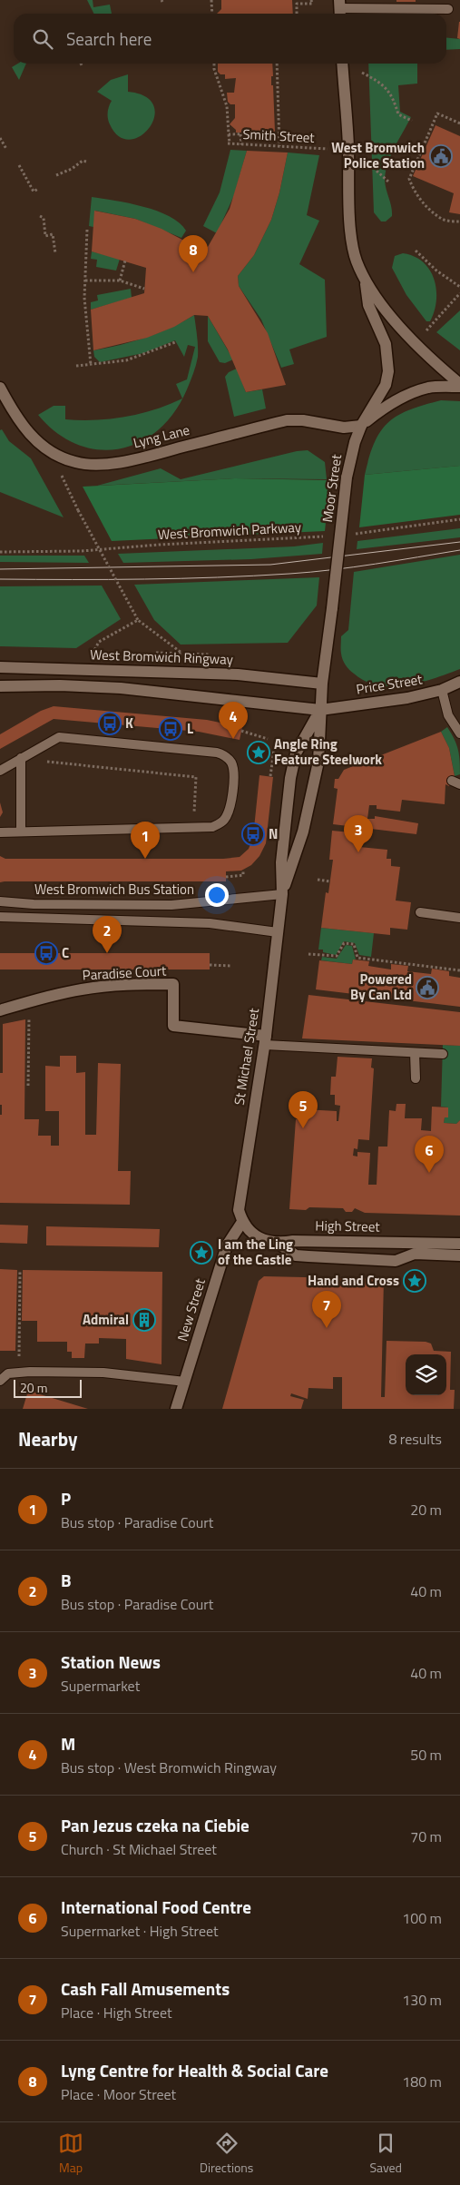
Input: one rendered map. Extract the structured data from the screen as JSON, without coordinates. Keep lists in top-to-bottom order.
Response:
{
  "streets": {
    "street": [
      "Lyng Lane",
      "Moor Street",
      "West Bromwich Ringway",
      "Price Street",
      "Paradise Court",
      "St Michael Street",
      "High Street",
      "New Street"
    ],
    "lane": ["West Bromwich Bus Station"],
    "path": ["Smith Street", "West Bromwich Parkway"]
  },
  "crossings": [
    ["Lyng Lane", "Moor Street"],
    ["Moor Street", "West Bromwich Ringway"],
    ["Moor Street", "Price Street"],
    ["Moor Street", "West Bromwich Bus Station"],
    ["Moor Street", "St Michael Street"],
    ["West Bromwich Bus Station", "St Michael Street"],
    ["Paradise Court", "St Michael Street"],
    ["St Michael Street", "High Street"],
    ["St Michael Street", "New Street"],
    ["High Street", "New Street"]
  ],
  "places": {
    "public building": ["West Bromwich Police Station", "Powered By Can Ltd"],
    "bus stop": [
      "K",
      "L",
      "N",
      "C"
    ],
    "place": ["Angle Ring Feature Steelwork", "I am the Ling of the Castle", "Hand and Cross"],
    "building": ["Admiral"]
  },
  "scale_bar": "20 m",
  "page": {
    "search": "Search here",
    "pins": [
      "8",
      "4",
      "3",
      "1",
      "2",
      "5",
      "6",
      "7"
    ],
    "scale": "20 m",
    "heading": ["Nearby", "8 results"],
    "list": [
      {
        "mark": "1",
        "name": "P",
        "note": "Bus stop · Paradise Court",
        "value": "20 m"
      },
      {
        "mark": "2",
        "name": "B",
        "note": "Bus stop · Paradise Court",
        "value": "40 m"
      },
      {
        "mark": "3",
        "name": "Station News",
        "note": "Supermarket",
        "value": "40 m"
      },
      {
        "mark": "4",
        "name": "M",
        "note": "Bus stop · West Bromwich Ringway",
        "value": "50 m"
      },
      {
        "mark": "5",
        "name": "Pan Jezus czeka na Ciebie",
        "note": "Church · St Michael Street",
        "value": "70 m"
      },
      {
        "mark": "6",
        "name": "International Food Centre",
        "note": "Supermarket · High Street",
        "value": "100 m"
      },
      {
        "mark": "7",
        "name": "Cash Fall Amusements",
        "note": "Place · High Street",
        "value": "130 m"
      },
      {
        "mark": "8",
        "name": "Lyng Centre for Health & Social Care",
        "note": "Place · Moor Street",
        "value": "180 m"
      }
    ],
    "nav": ["Map", "Directions", "Saved"]
  }
}
